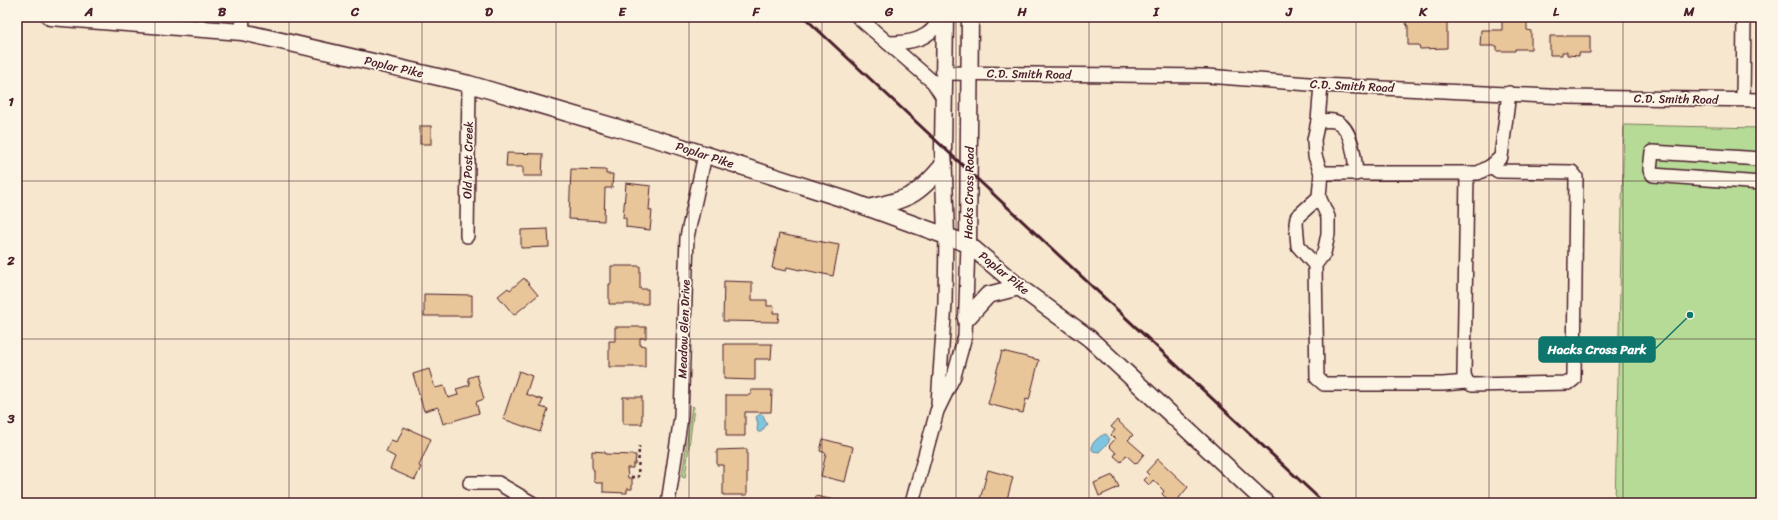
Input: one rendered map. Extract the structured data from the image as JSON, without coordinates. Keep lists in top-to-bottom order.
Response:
{
  "streets": {
    "main road": ["Poplar Pike", "Hacks Cross Road"],
    "street": ["C.D. Smith Road", "Old Post Creek", "Meadow Glen Drive"]
  },
  "crossings": [
    ["Poplar Pike", "Old Post Creek"],
    ["Poplar Pike", "Hacks Cross Road"],
    ["Poplar Pike", "Meadow Glen Drive"],
    ["C.D. Smith Road", "Hacks Cross Road"]
  ],
  "places": ["Hacks Cross Park"],
  "grid": {
    "columns": [
      "A",
      "B",
      "C",
      "D",
      "E",
      "F",
      "G",
      "H",
      "I",
      "J",
      "K",
      "L",
      "M"
    ],
    "rows": ["1", "2", "3"]
  }
}
